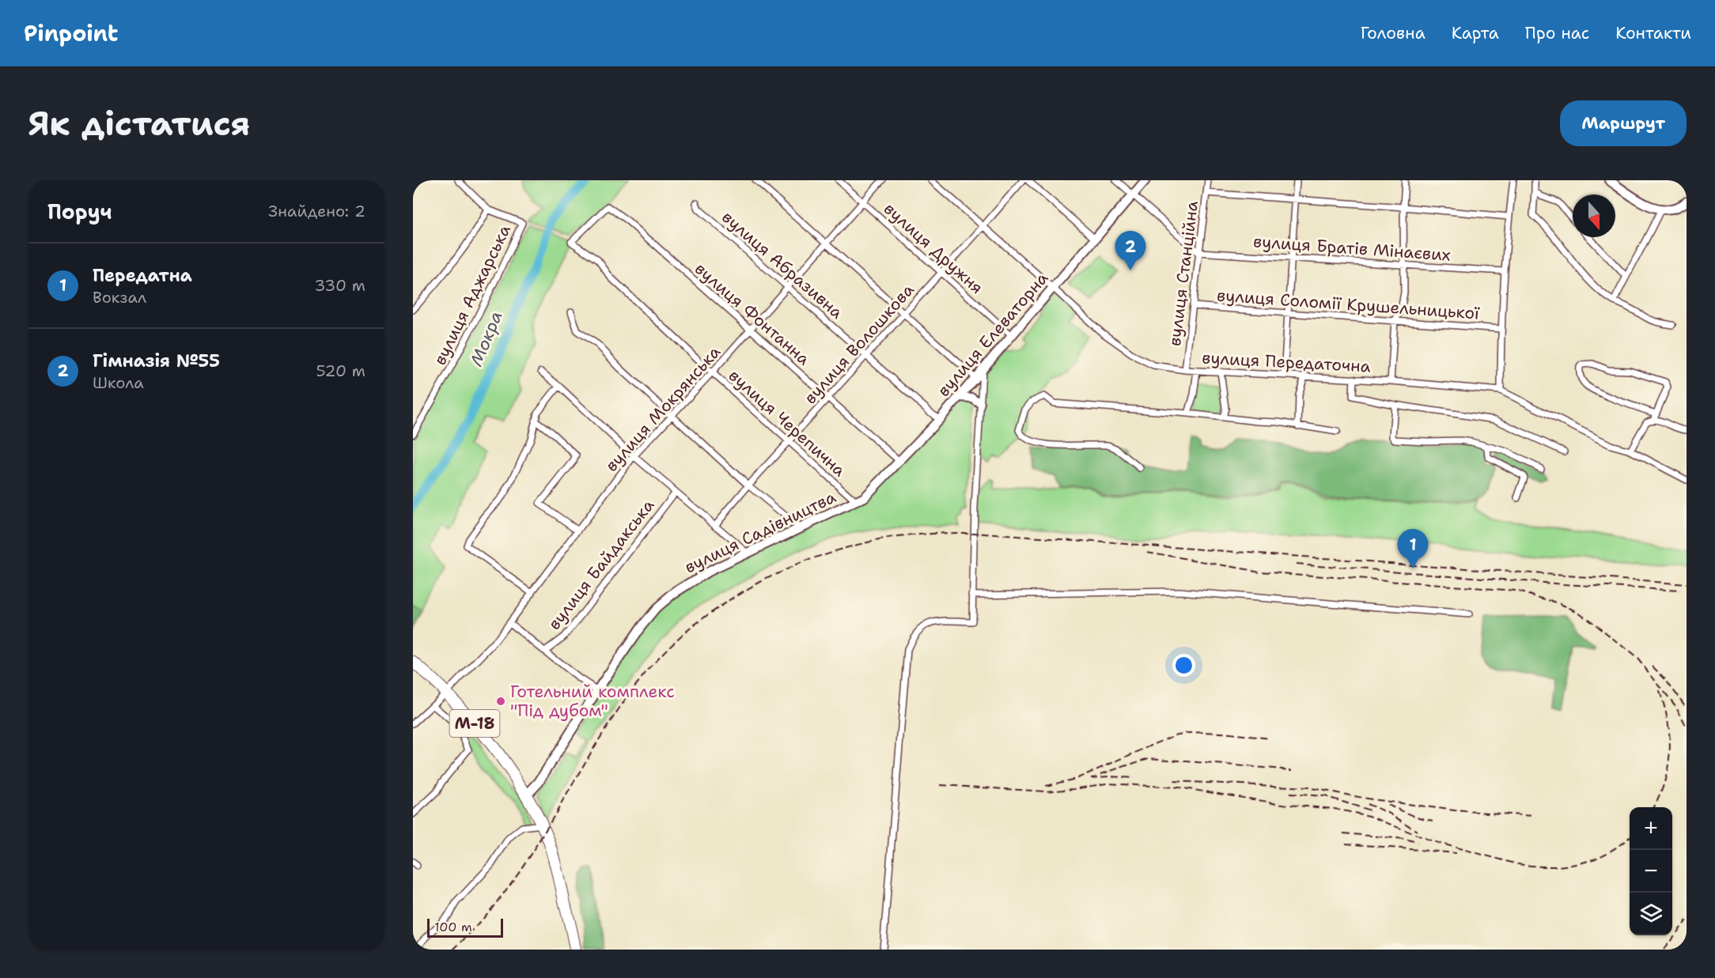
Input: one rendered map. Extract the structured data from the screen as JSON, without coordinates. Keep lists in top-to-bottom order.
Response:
{
  "streets": {
    "highway": ["М-18"],
    "street": [
      "вулиця Дружня",
      "вулиця Братів Мінаєвих",
      "вулиця Абразивна",
      "вулиця Станційна",
      "вулиця Аджарська",
      "вулиця Соломії Крушельницької",
      "вулиця Фонтанна",
      "вулиця Елеваторна",
      "вулиця Волошкова",
      "вулиця Передаточна",
      "вулиця Мокрянська",
      "вулиця Черепична",
      "вулиця Садівництва",
      "вулиця Байдакська"
    ]
  },
  "crossings": [
    ["вулиця Дружня", "вулиця Елеваторна"],
    ["вулиця Дружня", "вулиця Волошкова"],
    ["вулиця Дружня", "вулиця Мокрянська"],
    ["вулиця Братів Мінаєвих", "вулиця Станційна"],
    ["вулиця Абразивна", "вулиця Елеваторна"],
    ["вулиця Абразивна", "вулиця Волошкова"],
    ["вулиця Абразивна", "вулиця Мокрянська"],
    ["вулиця Станційна", "вулиця Соломії Крушельницької"],
    ["вулиця Станційна", "вулиця Передаточна"],
    ["вулиця Фонтанна", "вулиця Елеваторна"],
    ["вулиця Фонтанна", "вулиця Волошкова"],
    ["вулиця Фонтанна", "вулиця Мокрянська"],
    ["вулиця Фонтанна", "вулиця Черепична"],
    ["вулиця Елеваторна", "вулиця Передаточна"],
    ["вулиця Елеваторна", "вулиця Черепична"],
    ["вулиця Елеваторна", "вулиця Садівництва"],
    ["вулиця Волошкова", "вулиця Передаточна"],
    ["вулиця Волошкова", "вулиця Черепична"],
    ["вулиця Мокрянська", "вулиця Черепична"],
    ["вулиця Мокрянська", "М-18"],
    ["вулиця Черепична", "вулиця Садівництва"],
    ["вулиця Садівництва", "М-18"]
  ],
  "water": ["Мокра"],
  "places": ["Готельний комплекс \"Під дубом\""],
  "scale_bar": "100 m",
  "north": "bottom",
  "page": {
    "header": "Pinpoint",
    "nav": [
      "Головна",
      "Карта",
      "Про нас",
      "Контакти"
    ],
    "buttons": "Маршрут",
    "title": "Як дістатися",
    "heading": ["Поруч", "Знайдено: 2"],
    "pins": ["2", "1"],
    "list": [
      {
        "mark": "1",
        "name": "Передатна",
        "note": "Вокзал",
        "value": "330 m"
      },
      {
        "mark": "2",
        "name": "Гімназія №55",
        "note": "Школа",
        "value": "520 m"
      }
    ],
    "map_buttons": ["+", "−"],
    "scale": "100 m"
  }
}
